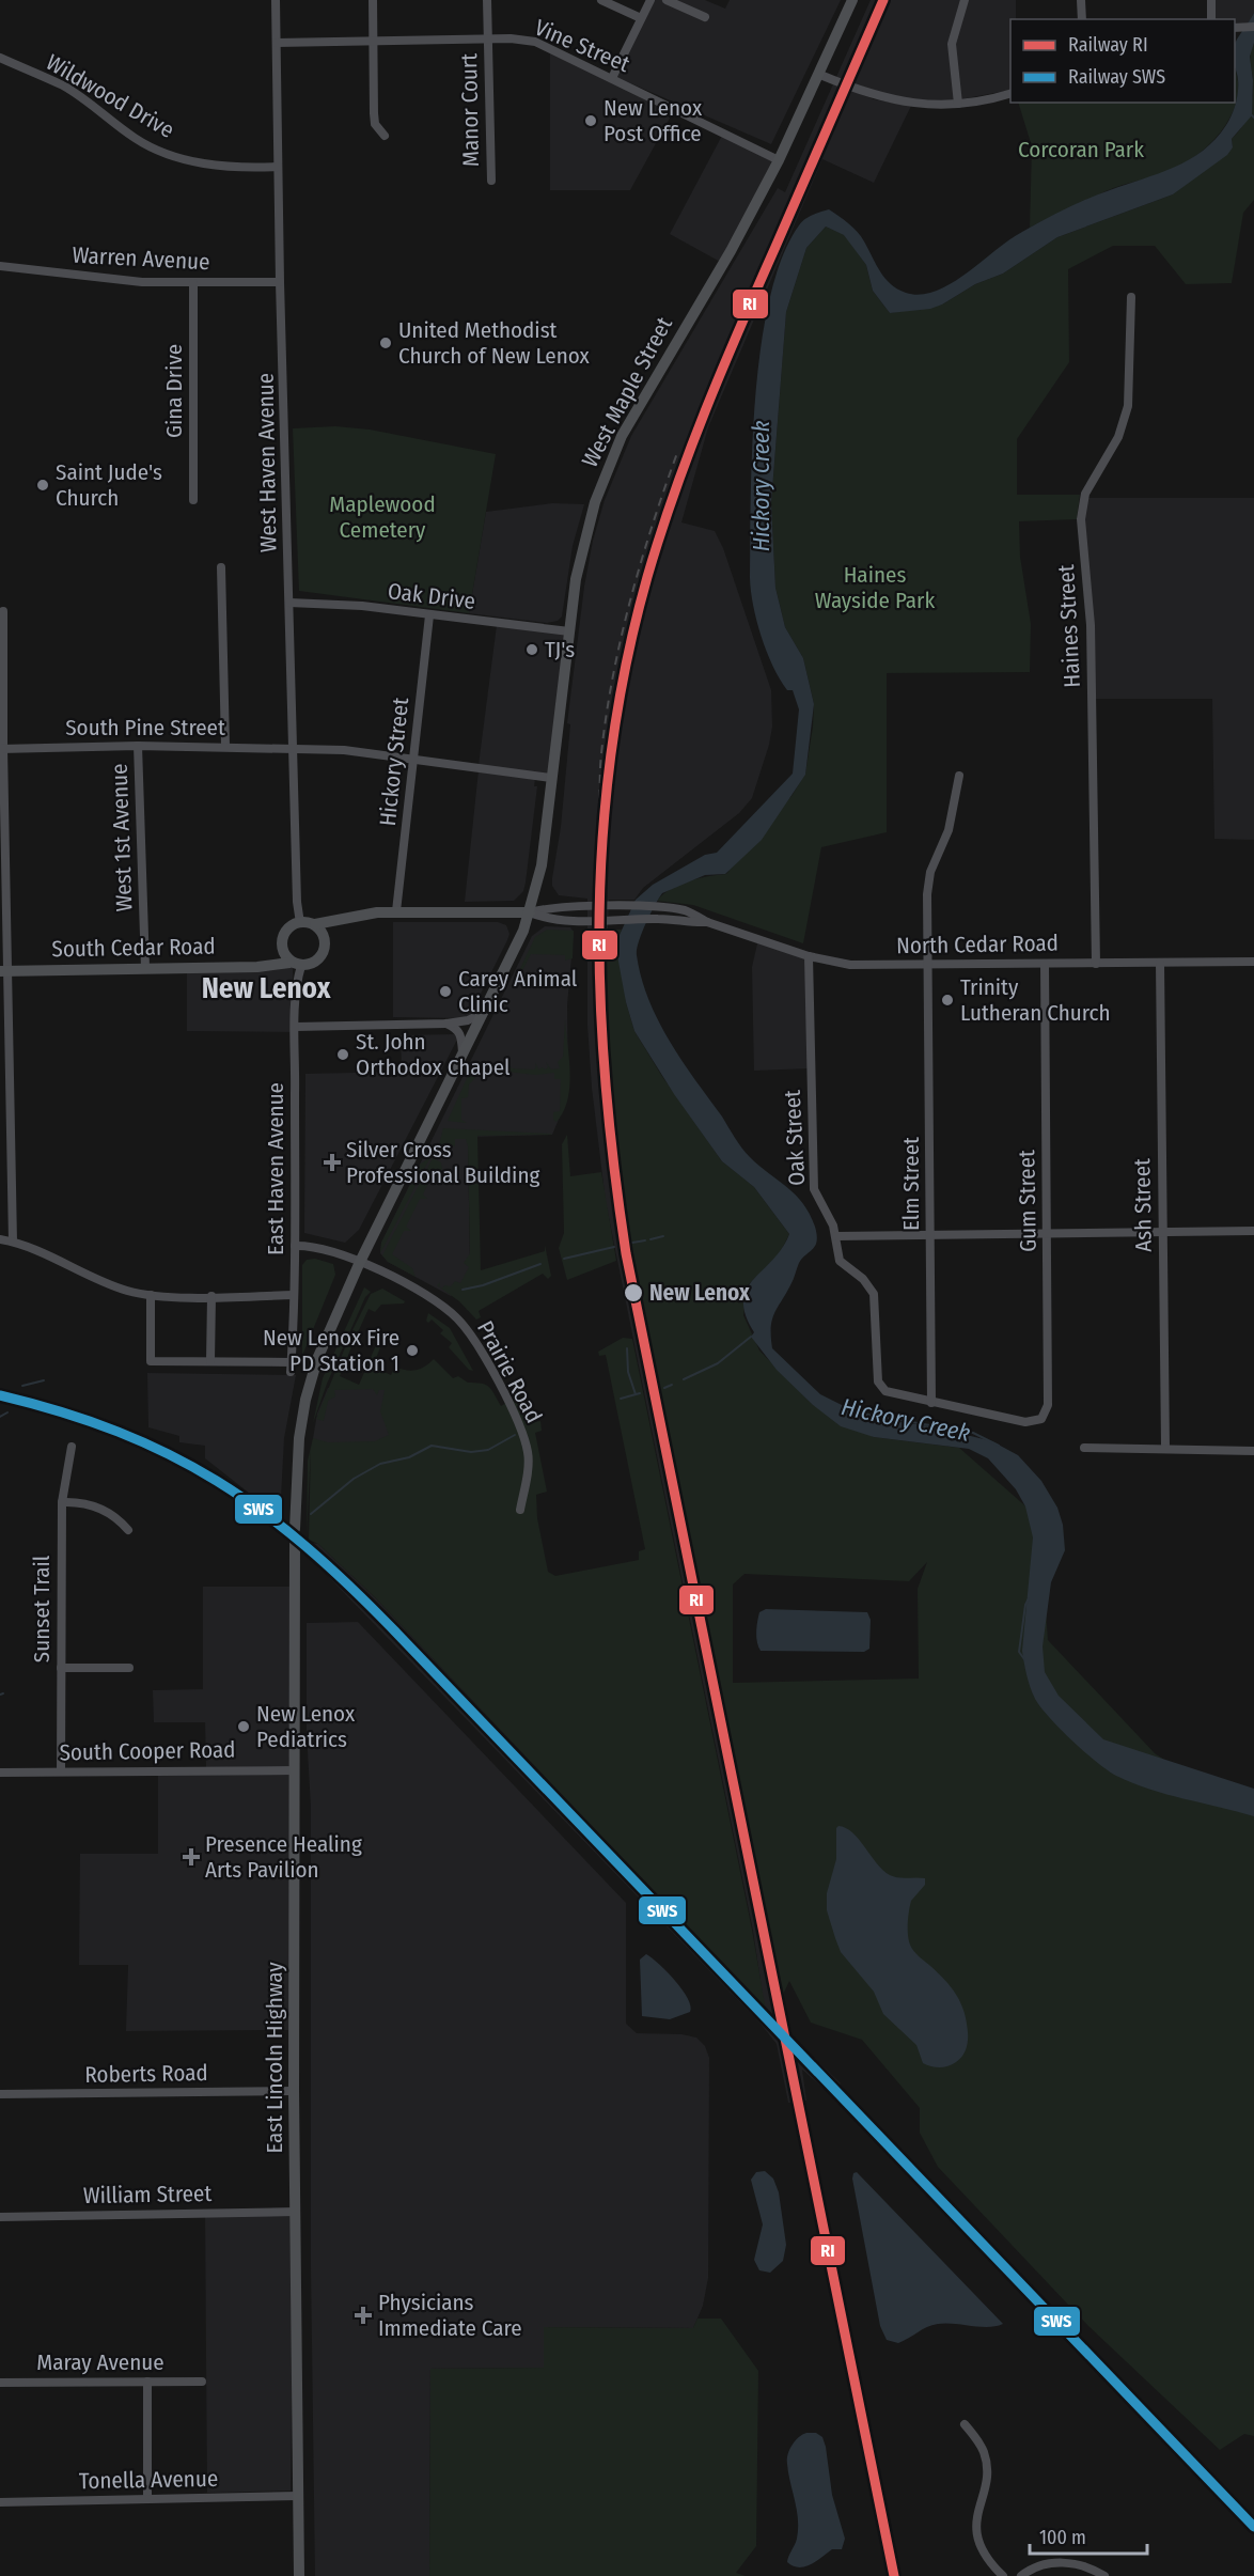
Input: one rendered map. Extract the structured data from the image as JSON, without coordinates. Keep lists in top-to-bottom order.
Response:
{
  "streets": {
    "main road": [
      "West Maple Street",
      "North Cedar Road",
      "South Cedar Road",
      "East Lincoln Highway"
    ],
    "street": [
      "Vine Street",
      "Wildwood Drive",
      "Manor Court",
      "Warren Avenue",
      "Gina Drive",
      "West Haven Avenue",
      "Oak Drive",
      "Haines Street",
      "South Pine Street",
      "Hickory Street",
      "West 1st Avenue",
      "Oak Street",
      "East Haven Avenue",
      "Elm Street",
      "Gum Street",
      "Ash Street",
      "Prairie Road",
      "Sunset Trail",
      "South Cooper Road",
      "Roberts Road",
      "William Street",
      "Maray Avenue",
      "Tonella Avenue"
    ]
  },
  "crossings": [
    ["Vine Street", "Manor Court"],
    ["Vine Street", "West Maple Street"],
    ["Vine Street", "West Haven Avenue"],
    ["Wildwood Drive", "West Haven Avenue"],
    ["Warren Avenue", "Gina Drive"],
    ["Warren Avenue", "West Haven Avenue"],
    ["West Maple Street", "Oak Drive"],
    ["West Maple Street", "South Pine Street"],
    ["West Maple Street", "North Cedar Road"],
    ["West Maple Street", "Prairie Road"],
    ["West Maple Street", "East Lincoln Highway"],
    ["West Haven Avenue", "Oak Drive"],
    ["West Haven Avenue", "South Pine Street"],
    ["West Haven Avenue", "North Cedar Road"],
    ["West Haven Avenue", "South Cedar Road"],
    ["West Haven Avenue", "East Haven Avenue"],
    ["Oak Drive", "Hickory Street"],
    ["Haines Street", "North Cedar Road"],
    ["South Pine Street", "Hickory Street"],
    ["South Pine Street", "West 1st Avenue"],
    ["Hickory Street", "North Cedar Road"],
    ["West 1st Avenue", "South Cedar Road"],
    ["North Cedar Road", "South Cedar Road"],
    ["North Cedar Road", "Oak Street"],
    ["North Cedar Road", "East Haven Avenue"],
    ["North Cedar Road", "Elm Street"],
    ["North Cedar Road", "Gum Street"],
    ["North Cedar Road", "Ash Street"],
    ["South Cedar Road", "East Haven Avenue"],
    ["Oak Street", "Elm Street"],
    ["Oak Street", "Gum Street"],
    ["East Haven Avenue", "Prairie Road"],
    ["Elm Street", "Gum Street"],
    ["Prairie Road", "East Lincoln Highway"],
    ["Sunset Trail", "South Cooper Road"],
    ["South Cooper Road", "East Lincoln Highway"],
    ["East Lincoln Highway", "Roberts Road"],
    ["East Lincoln Highway", "William Street"],
    ["East Lincoln Highway", "Tonella Avenue"]
  ],
  "districts": ["New Lenox"],
  "water": ["Hickory Creek"],
  "parks": ["Corcoran Park", "Maplewood Cemetery", "Haines Wayside Park"],
  "places": {
    "other": [
      "New Lenox Post Office",
      "United Methodist Church of New Lenox",
      "Saint Jude's Church",
      "TJ's",
      "Carey Animal Clinic",
      "Trinity Lutheran Church",
      "St. John Orthodox Chapel",
      "New Lenox",
      "New Lenox Fire PD Station 1",
      "New Lenox Pediatrics"
    ],
    "health": ["Silver Cross Professional Building", "Presence Healing Arts Pavilion", "Physicians Immediate Care"]
  },
  "lines": ["rail line RI", "rail line SWS"],
  "legend": ["Railway RI", "Railway SWS"],
  "scale_bar": "100 m"
}
